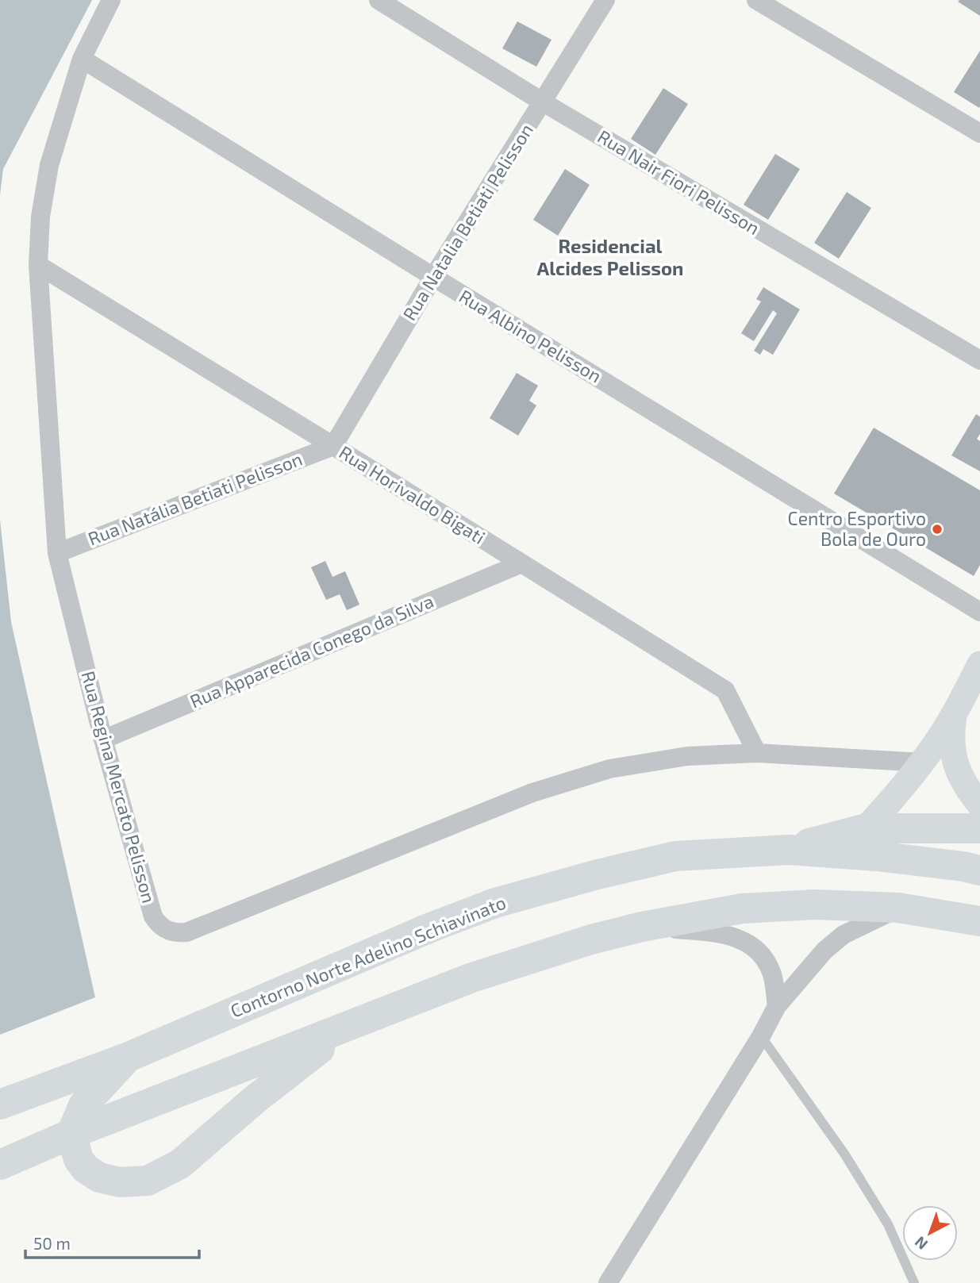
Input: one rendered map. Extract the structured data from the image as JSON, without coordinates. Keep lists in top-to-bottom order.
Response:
{
  "streets": {
    "highway": ["Contorno Norte Adelino Schiavinato"],
    "street": [
      "Rua Nair Fiori Pelisson",
      "Rua Natalia Betiati Pelisson",
      "Rua Albino Pelisson",
      "Rua Horivaldo Bigati",
      "Rua Natália Betiati Pelisson",
      "Rua Apparecida Conego da Silva",
      "Rua Regina Mercato Pelisson"
    ]
  },
  "crossings": [
    ["Rua Nair Fiori Pelisson", "Rua Natalia Betiati Pelisson"],
    ["Rua Natalia Betiati Pelisson", "Rua Albino Pelisson"],
    ["Rua Natalia Betiati Pelisson", "Rua Horivaldo Bigati"],
    ["Rua Natalia Betiati Pelisson", "Rua Natália Betiati Pelisson"],
    ["Rua Albino Pelisson", "Rua Regina Mercato Pelisson"],
    ["Rua Horivaldo Bigati", "Rua Natália Betiati Pelisson"],
    ["Rua Horivaldo Bigati", "Rua Apparecida Conego da Silva"],
    ["Rua Horivaldo Bigati", "Rua Regina Mercato Pelisson"],
    ["Rua Natália Betiati Pelisson", "Rua Regina Mercato Pelisson"],
    ["Rua Apparecida Conego da Silva", "Rua Regina Mercato Pelisson"]
  ],
  "districts": ["Residencial Alcides Pelisson"],
  "places": ["Centro Esportivo Bola de Ouro"],
  "scale_bar": "50 m",
  "north": "bottom left"
}
